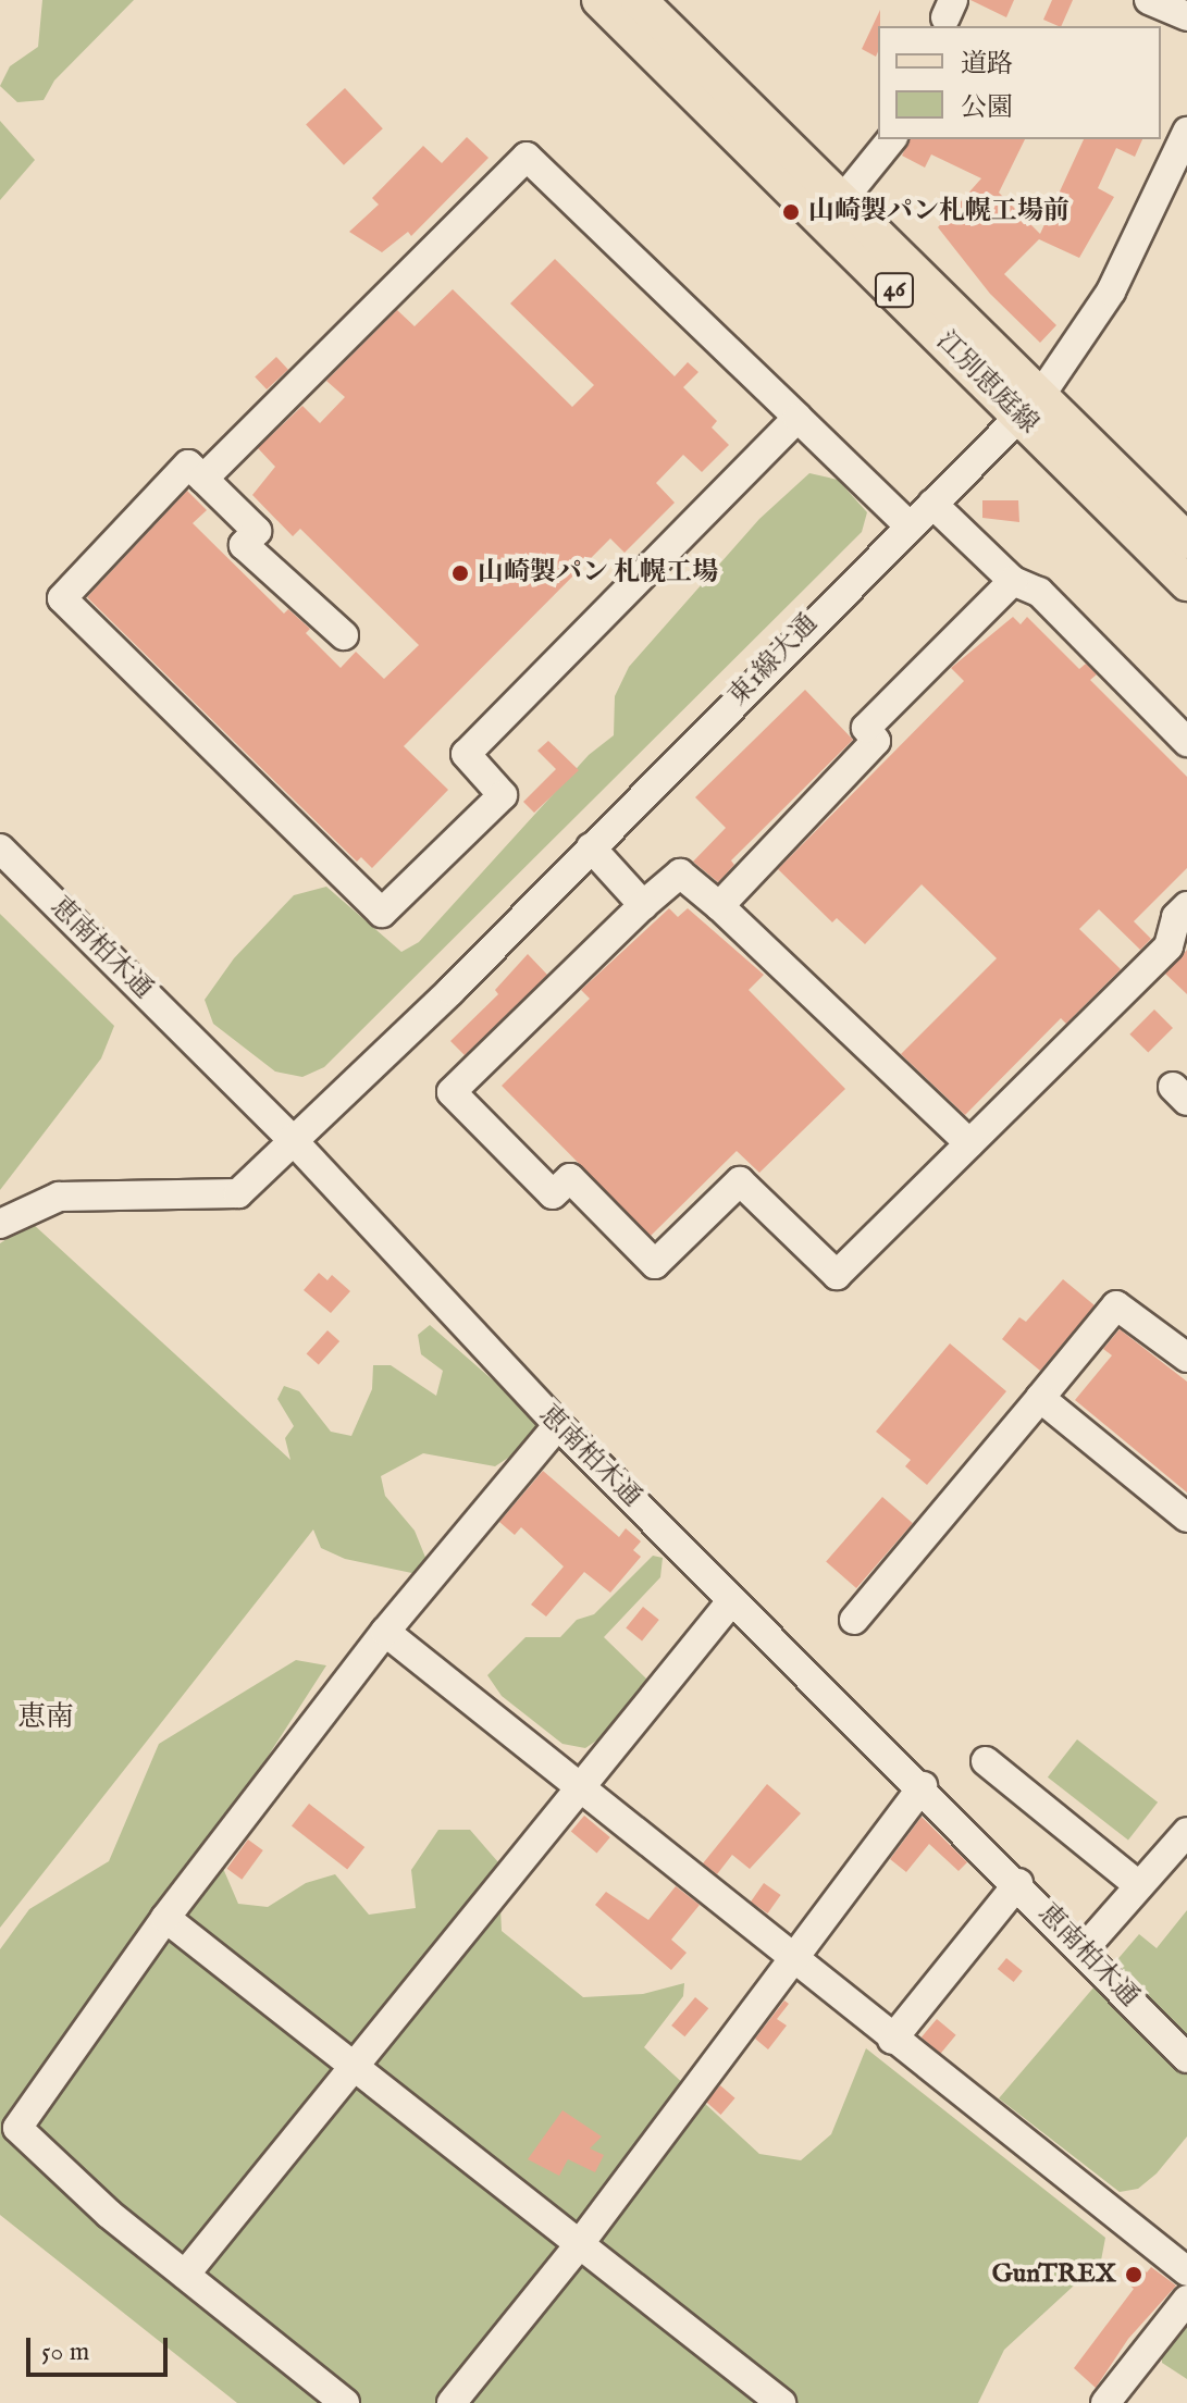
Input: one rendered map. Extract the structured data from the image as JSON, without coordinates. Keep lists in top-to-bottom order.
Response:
{
  "streets": {
    "main road": ["46", "江別恵庭線"],
    "street": ["東1線大通", "恵南柏木通"]
  },
  "crossings": [
    ["江別恵庭線", "東1線大通"],
    ["東1線大通", "恵南柏木通"]
  ],
  "districts": ["恵南"],
  "places": ["山崎製パン札幌工場前", "山崎製パン 札幌工場", "GunTREX"],
  "legend": ["道路", "公園"],
  "scale_bar": "50 m"
}
